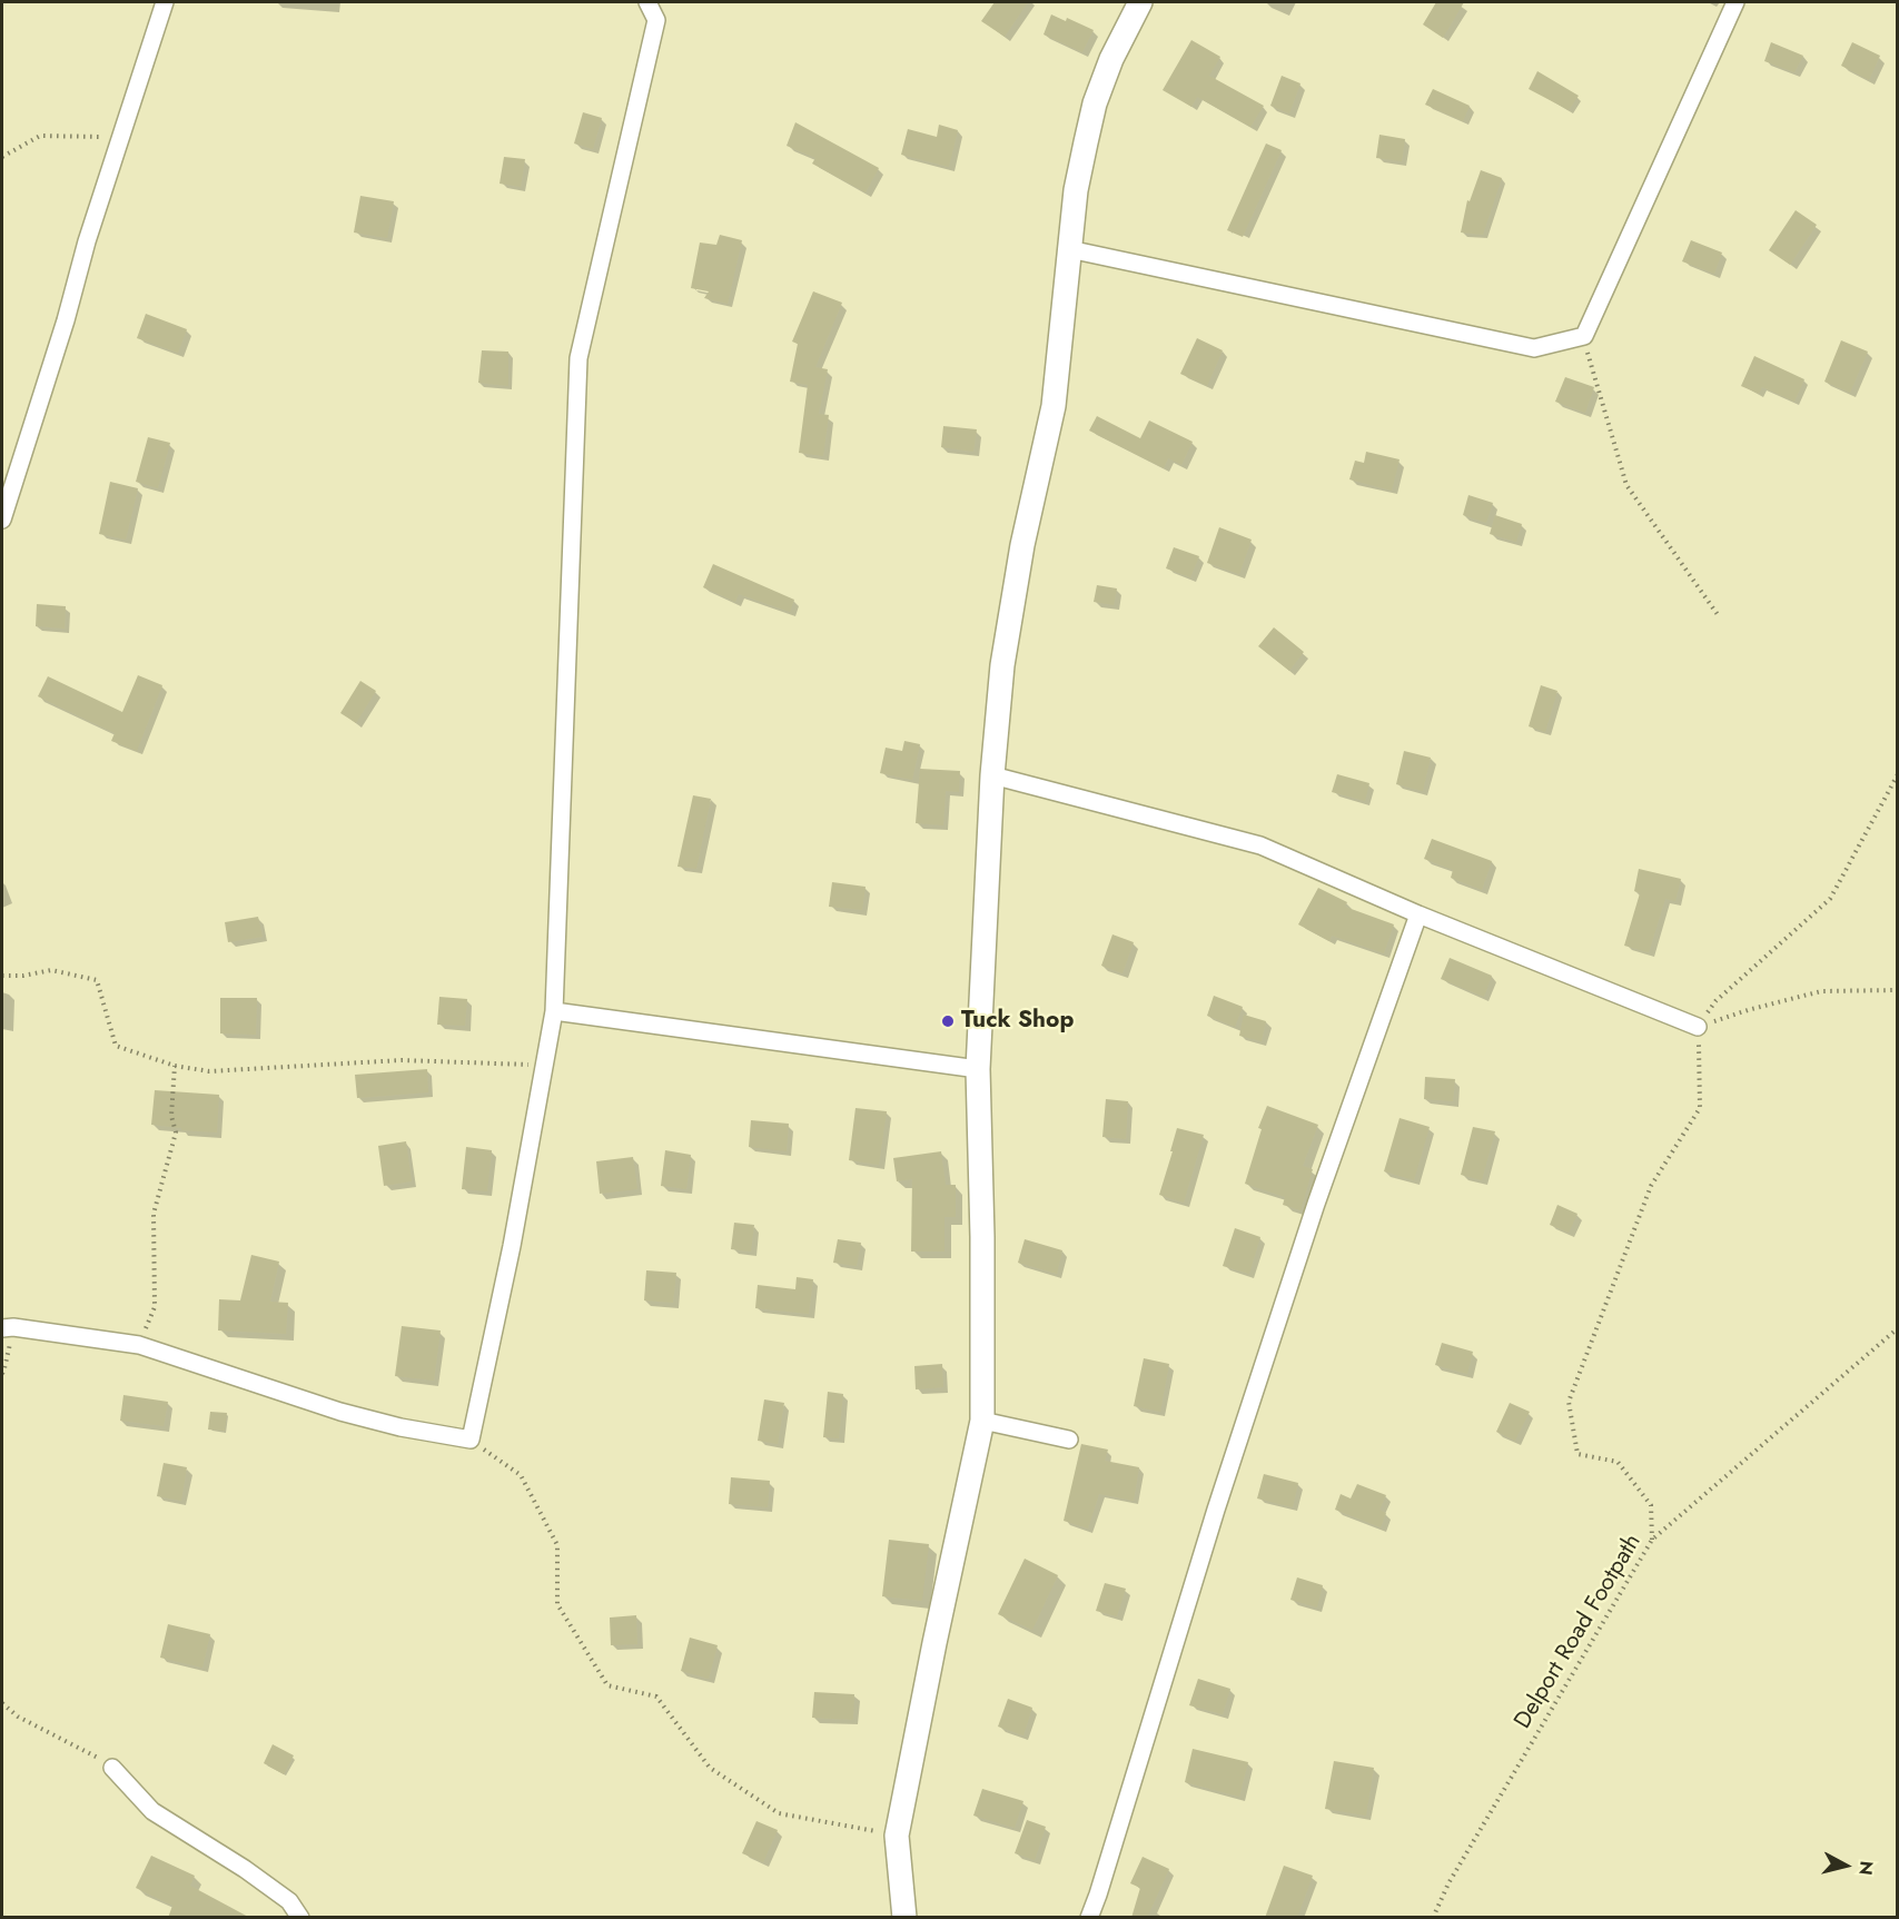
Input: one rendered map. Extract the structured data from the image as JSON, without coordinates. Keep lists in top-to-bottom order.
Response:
{
  "streets": {
    "path": ["Delport Road Footpath"]
  },
  "places": ["Tuck Shop"],
  "north": "right"
}
